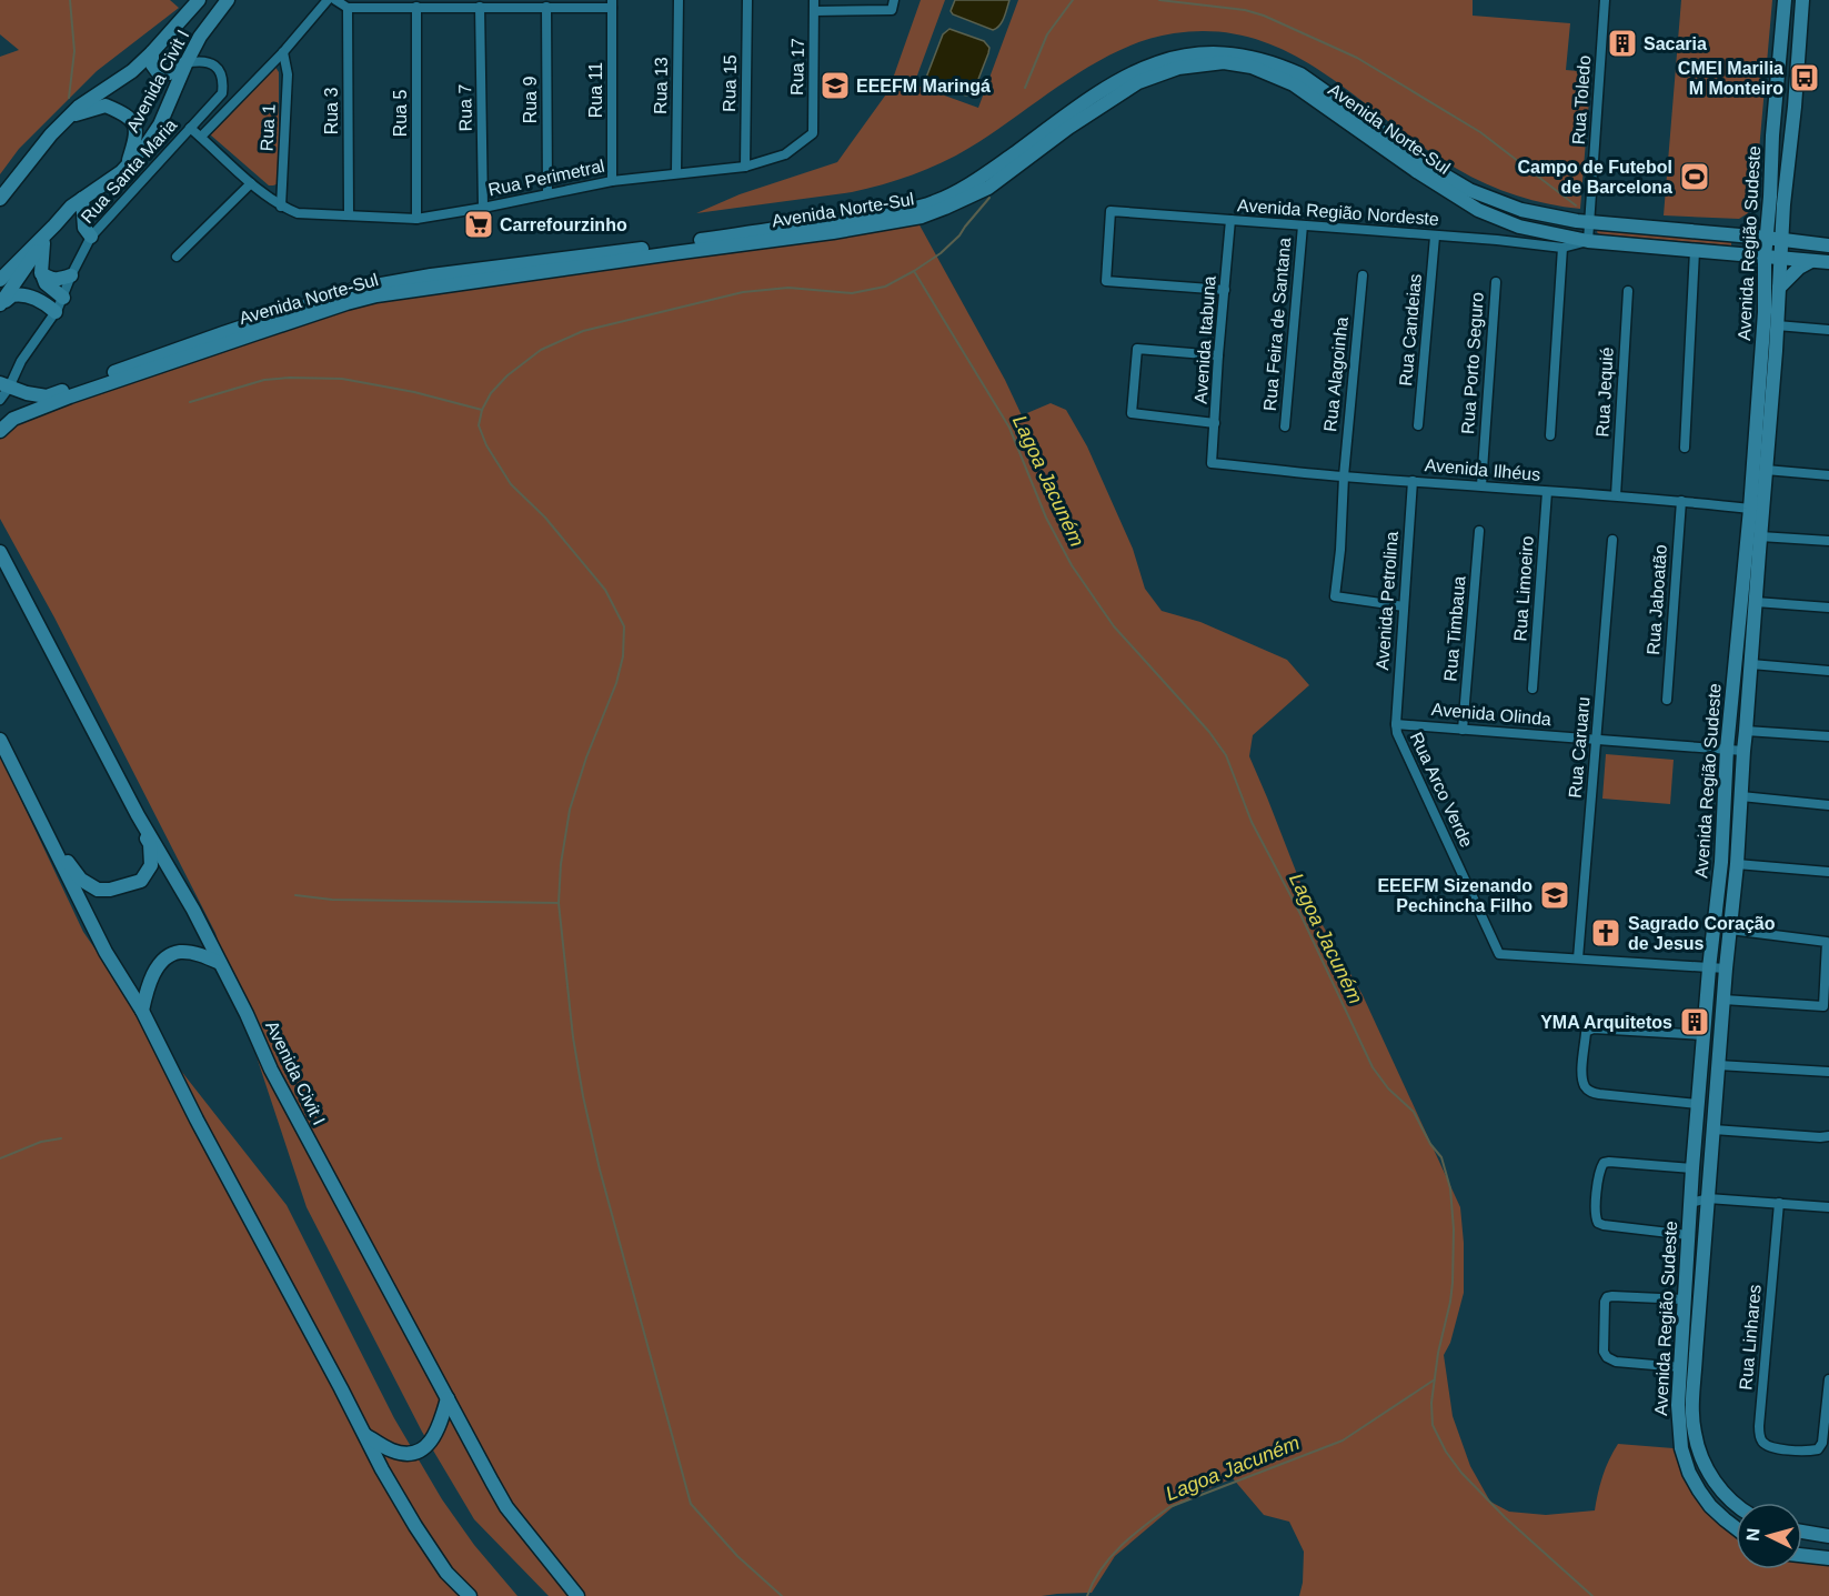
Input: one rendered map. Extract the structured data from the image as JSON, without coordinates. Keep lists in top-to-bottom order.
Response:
{
  "streets": {
    "main road": ["Avenida Civit I", "Avenida Norte-Sul", "Avenida Região Sudeste"],
    "street": [
      "Rua 17",
      "Rua 15",
      "Rua 13",
      "Rua 11",
      "Rua 9",
      "Rua Toledo",
      "Rua 7",
      "Rua 3",
      "Rua 5",
      "Rua 1",
      "Rua Santa Maria",
      "Rua Perimetral",
      "Avenida Região Nordeste",
      "Rua Feira de Santana",
      "Rua Candeias",
      "Avenida Itabuna",
      "Rua Porto Seguro",
      "Rua Alagoinha",
      "Rua Jequié",
      "Avenida Ilhéus",
      "Rua Limoeiro",
      "Rua Jaboatão",
      "Avenida Petrolina",
      "Rua Timbaua",
      "Avenida Olinda",
      "Rua Caruaru",
      "Rua Arco Verde",
      "Rua Linhares"
    ]
  },
  "crossings": [
    ["Rua 17", "Rua Perimetral"],
    ["Avenida Civit I", "Rua Santa Maria"],
    ["Rua 15", "Rua Perimetral"],
    ["Rua 13", "Rua Perimetral"],
    ["Rua 11", "Rua Perimetral"],
    ["Rua 9", "Rua Perimetral"],
    ["Rua Toledo", "Avenida Norte-Sul"],
    ["Rua 7", "Rua Perimetral"],
    ["Rua 3", "Rua Perimetral"],
    ["Rua 5", "Rua Perimetral"],
    ["Rua 1", "Rua Perimetral"],
    ["Avenida Norte-Sul", "Rua Santa Maria"],
    ["Avenida Norte-Sul", "Avenida Região Sudeste"],
    ["Avenida Região Nordeste", "Rua Feira de Santana"],
    ["Avenida Região Nordeste", "Rua Candeias"],
    ["Avenida Região Nordeste", "Avenida Itabuna"],
    ["Avenida Região Sudeste", "Avenida Ilhéus"],
    ["Avenida Região Sudeste", "Avenida Olinda"],
    ["Avenida Região Sudeste", "Rua Arco Verde"],
    ["Avenida Itabuna", "Avenida Ilhéus"],
    ["Rua Porto Seguro", "Avenida Ilhéus"],
    ["Rua Alagoinha", "Avenida Ilhéus"],
    ["Rua Alagoinha", "Avenida Petrolina"],
    ["Rua Jequié", "Avenida Ilhéus"],
    ["Avenida Ilhéus", "Rua Limoeiro"],
    ["Avenida Ilhéus", "Rua Jaboatão"],
    ["Avenida Ilhéus", "Avenida Petrolina"],
    ["Avenida Petrolina", "Avenida Olinda"],
    ["Avenida Petrolina", "Rua Arco Verde"],
    ["Rua Timbaua", "Avenida Olinda"],
    ["Avenida Olinda", "Rua Caruaru"],
    ["Avenida Olinda", "Rua Arco Verde"],
    ["Rua Caruaru", "Rua Arco Verde"]
  ],
  "water": ["Lagoa Jacuném"],
  "places": {
    "building": ["Sacaria", "YMA Arquitetos"],
    "bus stop": ["CMEI Marilia M Monteiro"],
    "school or university": ["EEEFM Maringá", "EEEFM Sizenando Pechincha Filho"],
    "sports": ["Campo de Futebol de Barcelona"],
    "supermarket": ["Carrefourzinho"],
    "church": ["Sagrado Coração de Jesus"]
  },
  "north": "left"
}
